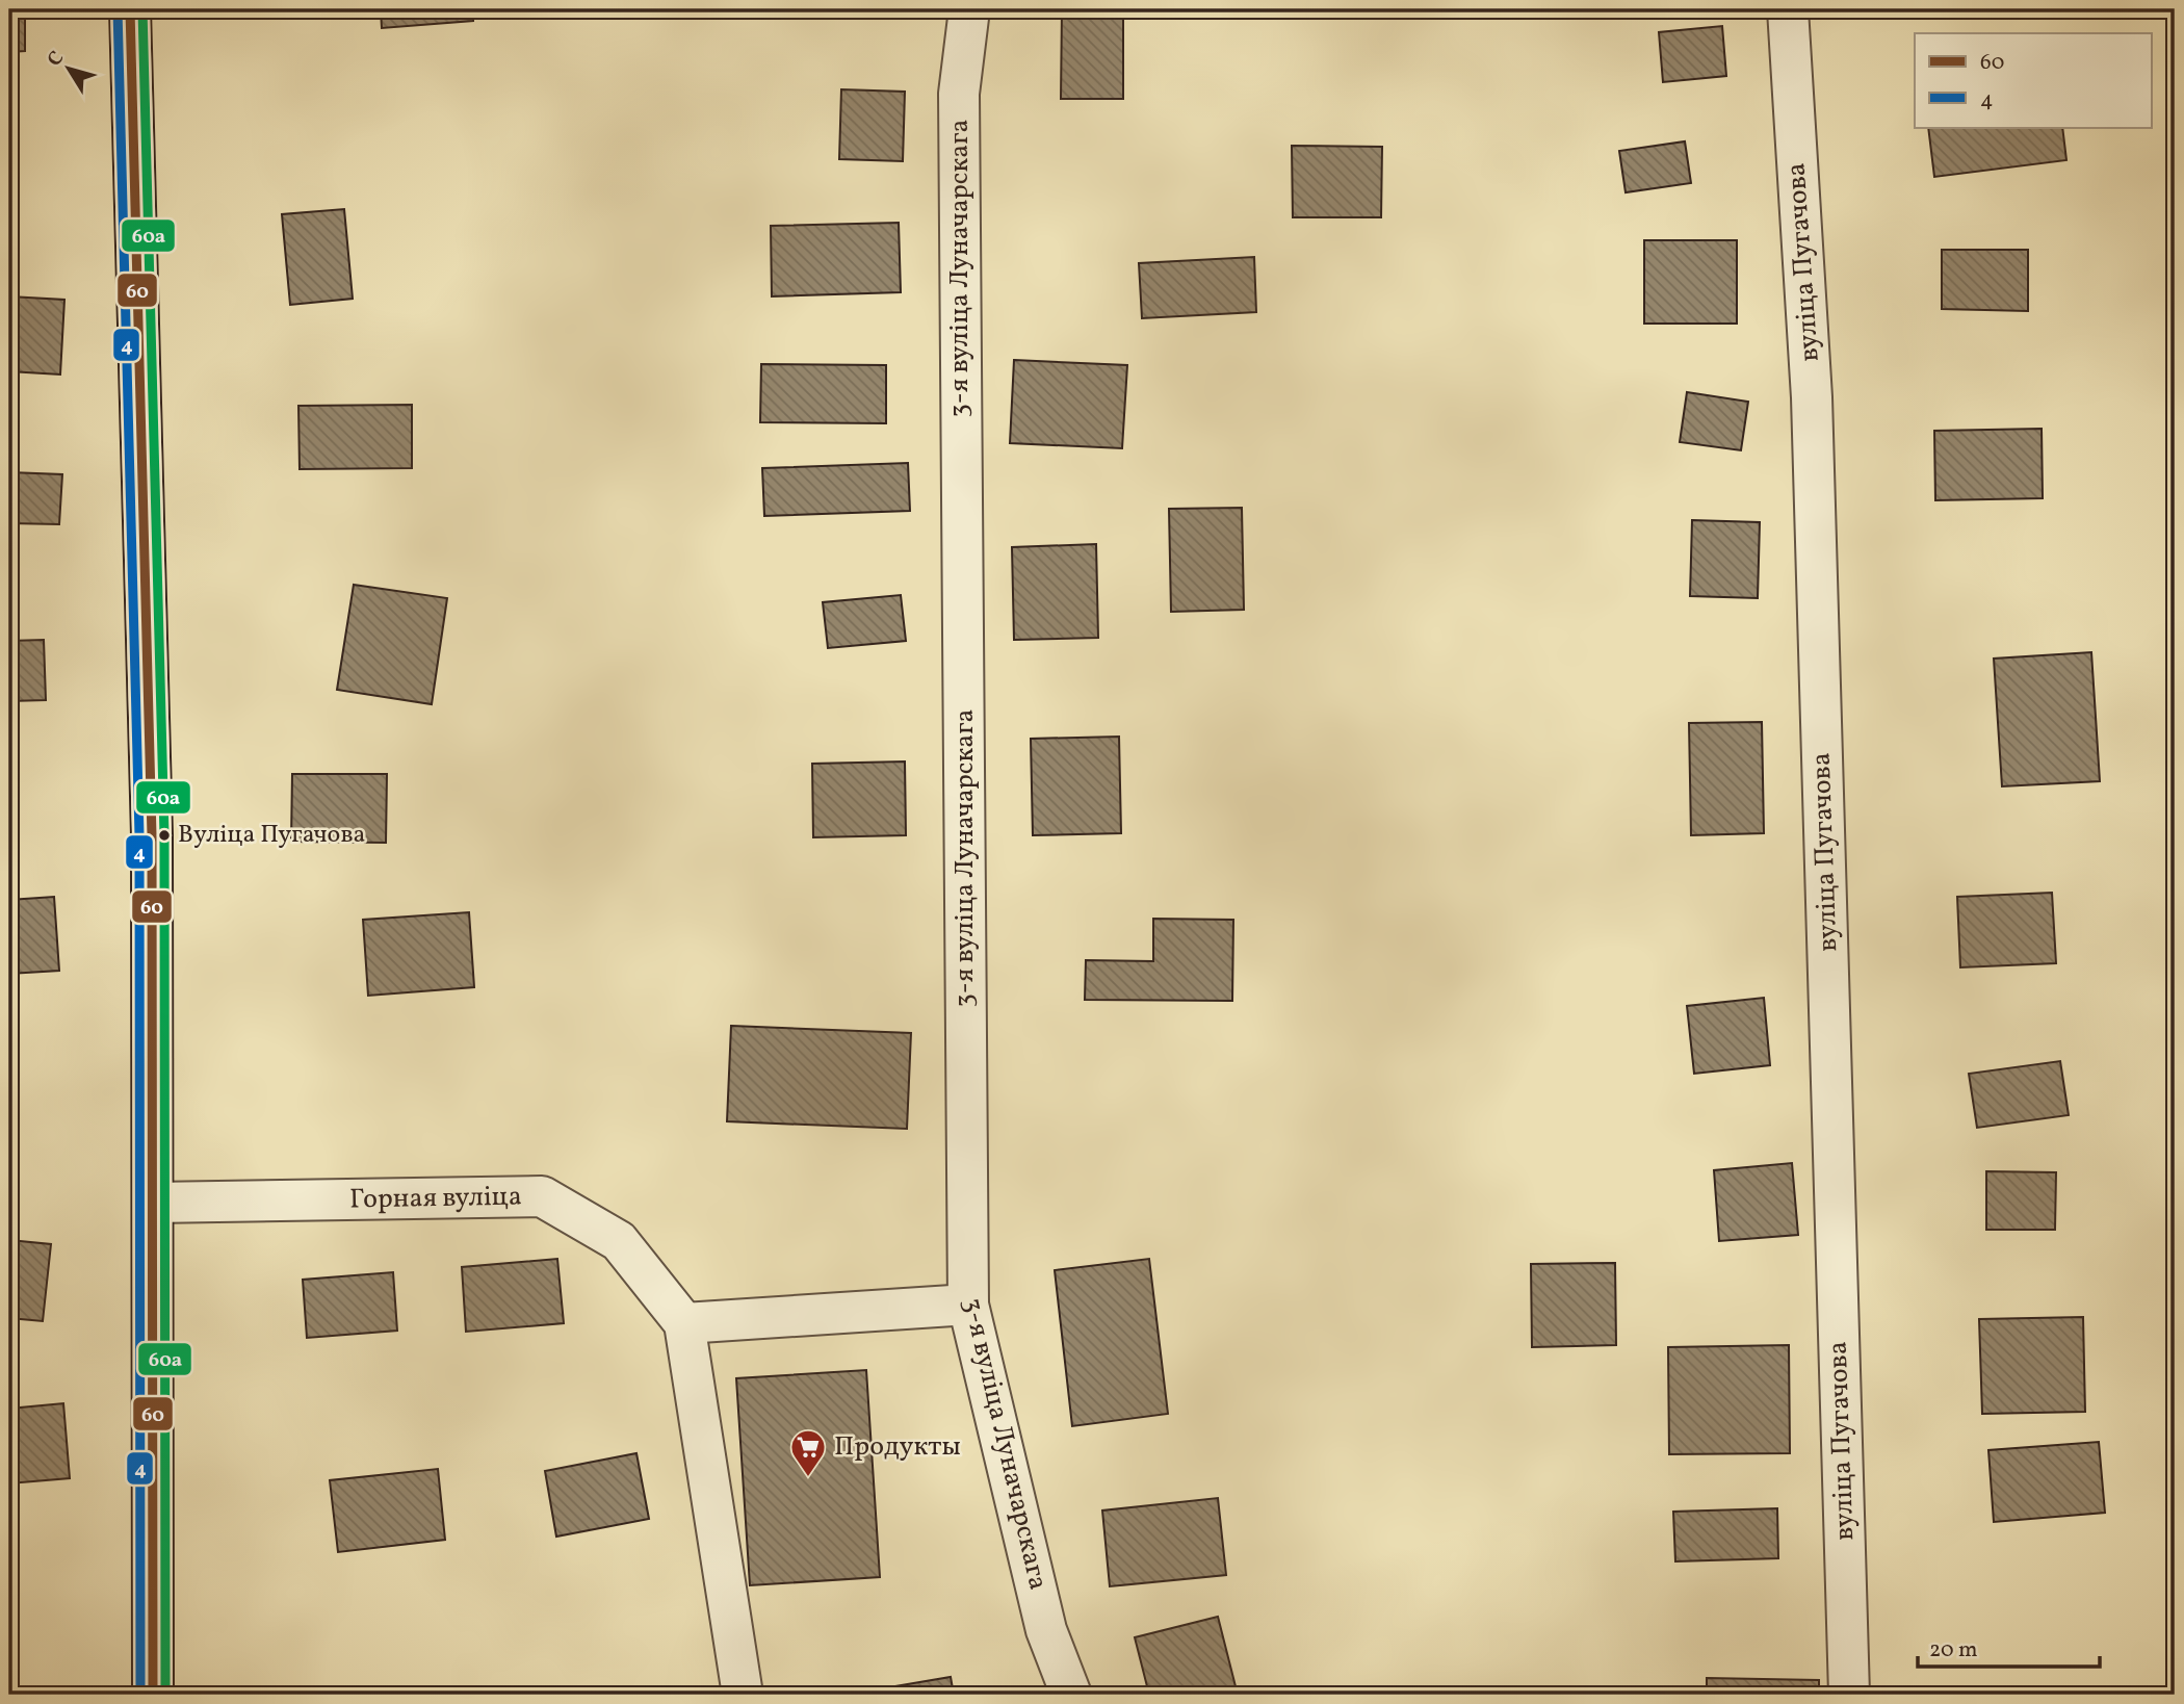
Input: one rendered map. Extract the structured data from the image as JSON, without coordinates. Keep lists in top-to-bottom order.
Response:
{
  "streets": {
    "street": ["вуліца Пугачова", "3-я вуліца Луначарскага", "Горная вуліца"]
  },
  "places": {
    "other": ["Вуліца Пугачова"],
    "supermarket": ["Продукты"]
  },
  "lines": ["transit line 60", "transit line 4", "transit line 60а"],
  "legend": ["60", "4"],
  "scale_bar": "20 m",
  "north": "top left"
}
